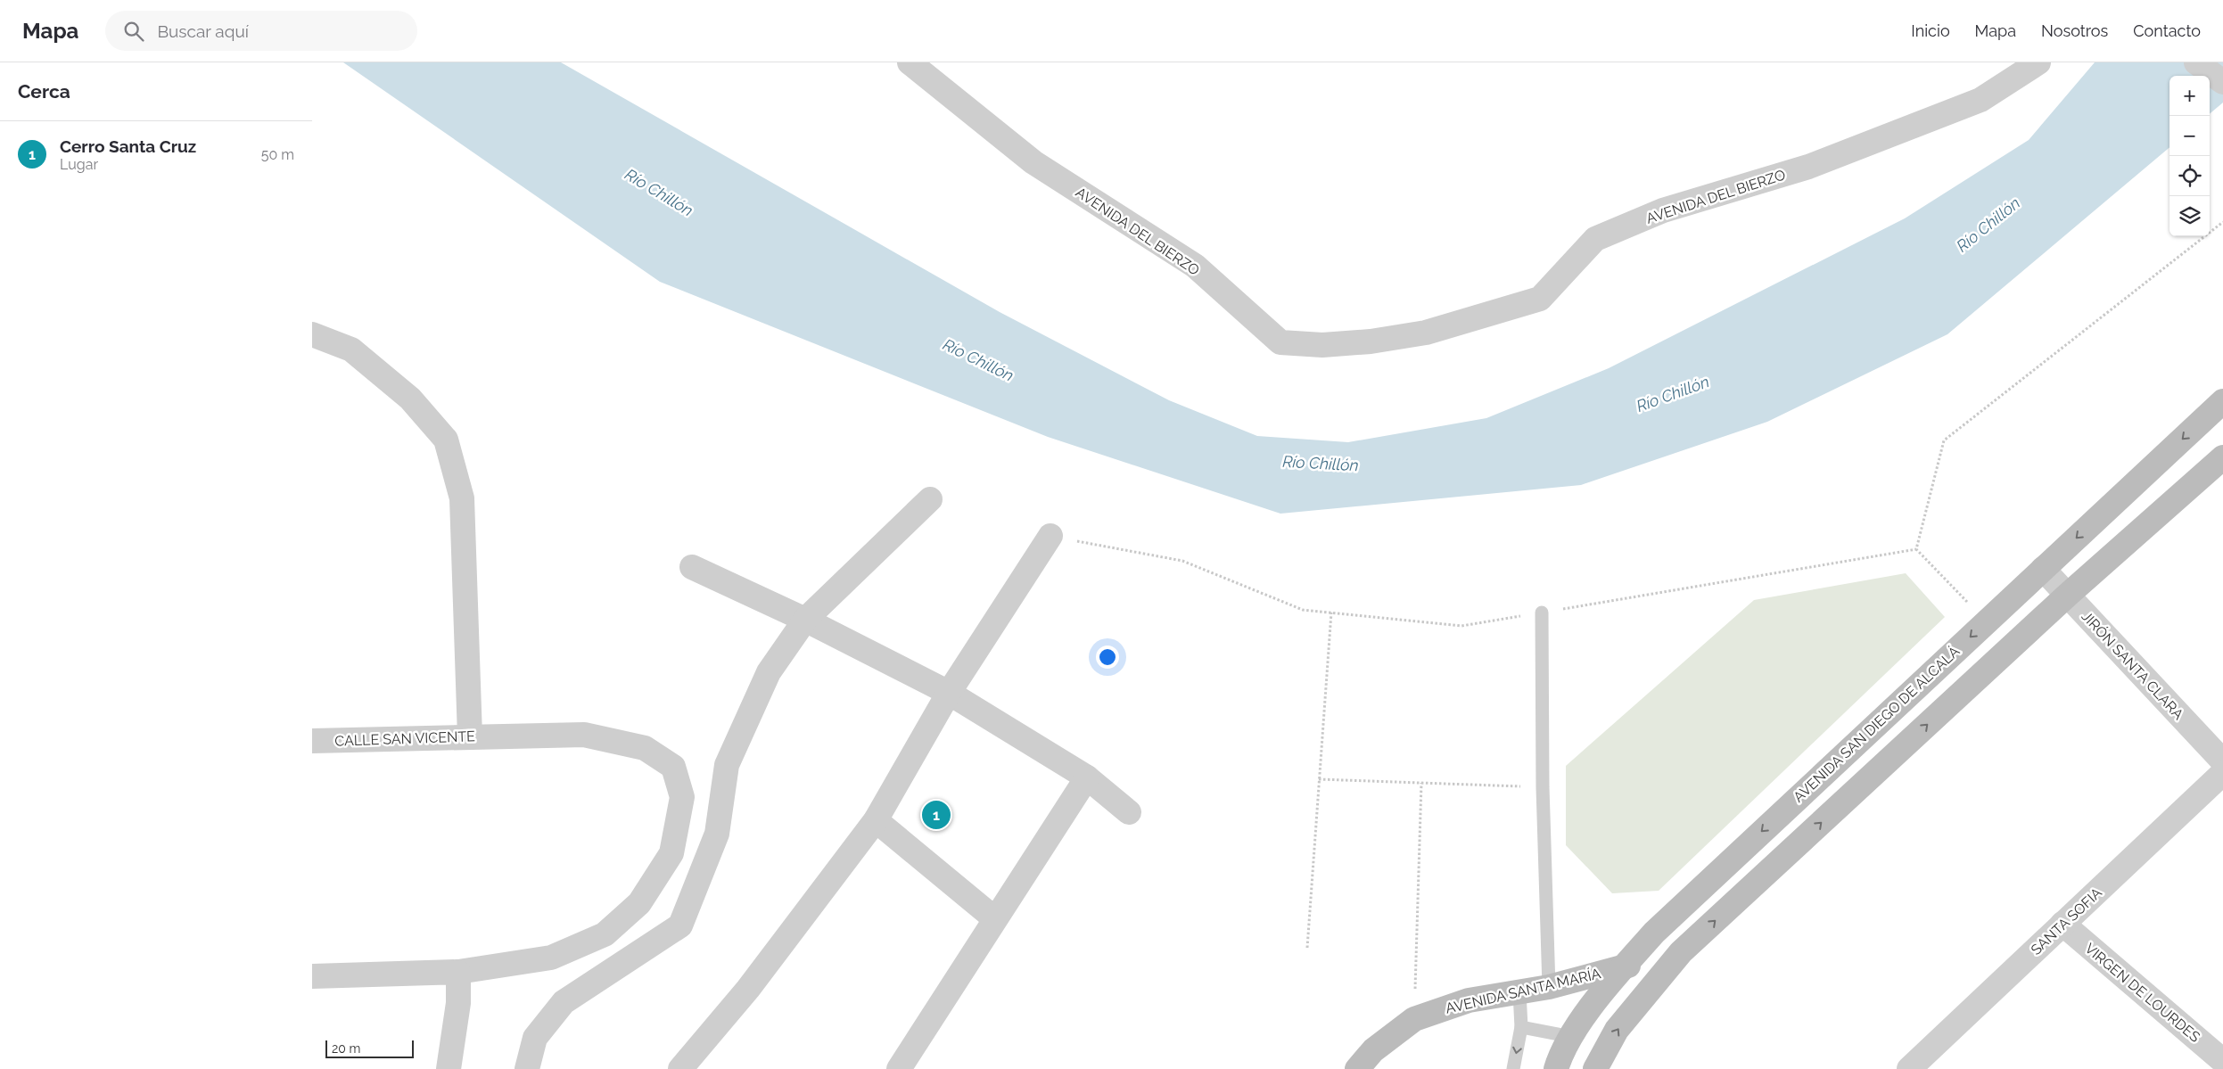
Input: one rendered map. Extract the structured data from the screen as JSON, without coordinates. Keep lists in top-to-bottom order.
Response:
{
  "streets": {
    "street": [
      "AVENIDA DEL BIERZO",
      "JIRÓN SANTA CLARA",
      "AVENIDA SAN DIEGO DE ALCALÁ",
      "CALLE SAN VICENTE",
      "SANTA SOFIA",
      "AVENIDA SANTA MARÍA",
      "VIRGEN DE LOURDES"
    ]
  },
  "crossings": [
    ["JIRÓN SANTA CLARA", "AVENIDA SAN DIEGO DE ALCALÁ"],
    ["AVENIDA SAN DIEGO DE ALCALÁ", "AVENIDA SANTA MARÍA"],
    ["SANTA SOFIA", "VIRGEN DE LOURDES"]
  ],
  "water": ["Río Chillón"],
  "scale_bar": "20 m",
  "page": {
    "header": "Mapa",
    "search": "Buscar aquí",
    "nav": [
      "Inicio",
      "Mapa",
      "Nosotros",
      "Contacto"
    ],
    "heading": "Cerca",
    "map_buttons": ["+", "−"],
    "list": [
      {
        "mark": "1",
        "name": "Cerro Santa Cruz",
        "note": "Lugar",
        "value": "50 m"
      }
    ],
    "pins": "1",
    "scale": "20 m"
  }
}
